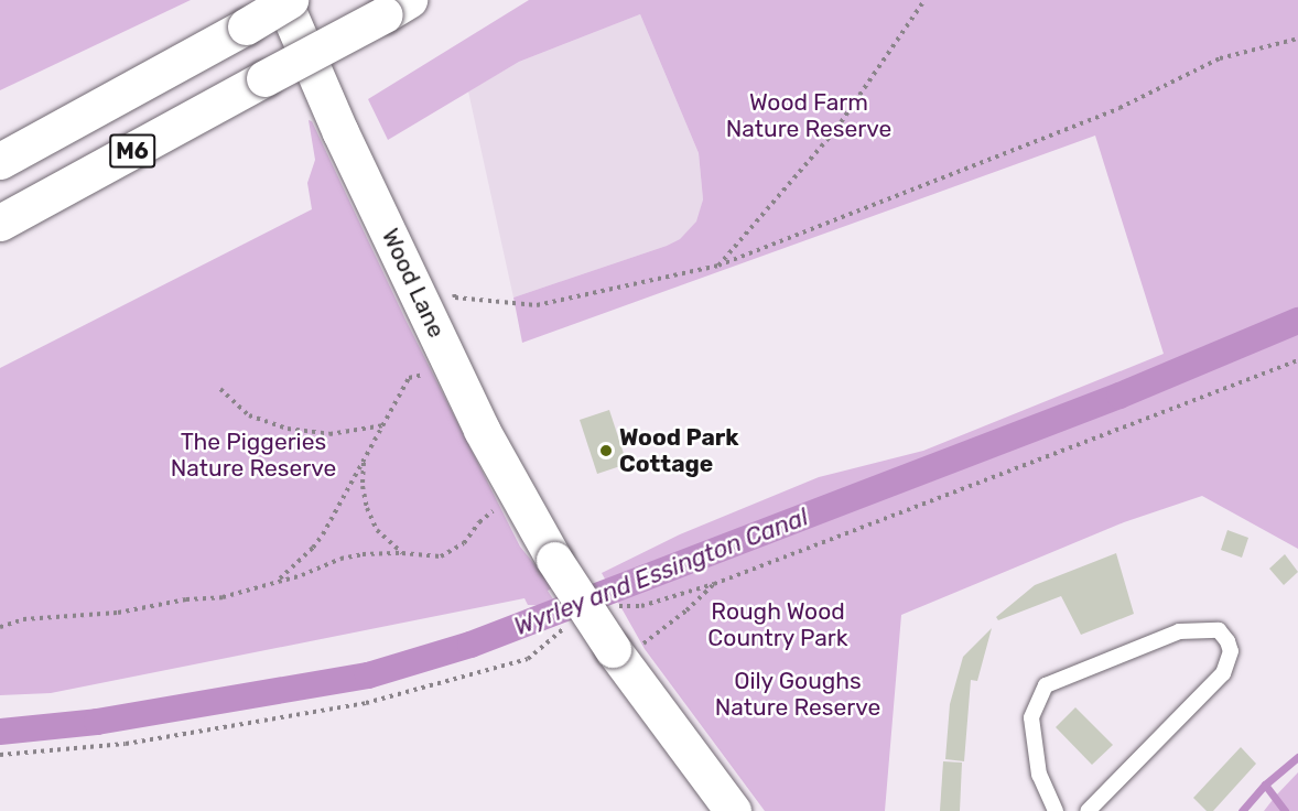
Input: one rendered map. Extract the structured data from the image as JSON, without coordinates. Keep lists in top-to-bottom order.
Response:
{
  "streets": {
    "main road": ["M6", "Wood Lane"]
  },
  "water": ["Wyrley and Essington Canal"],
  "parks": [
    "Wood Farm Nature Reserve",
    "The Piggeries Nature Reserve",
    "Rough Wood Country Park",
    "Oily Goughs Nature Reserve"
  ],
  "places": ["Wood Park Cottage"]
}
